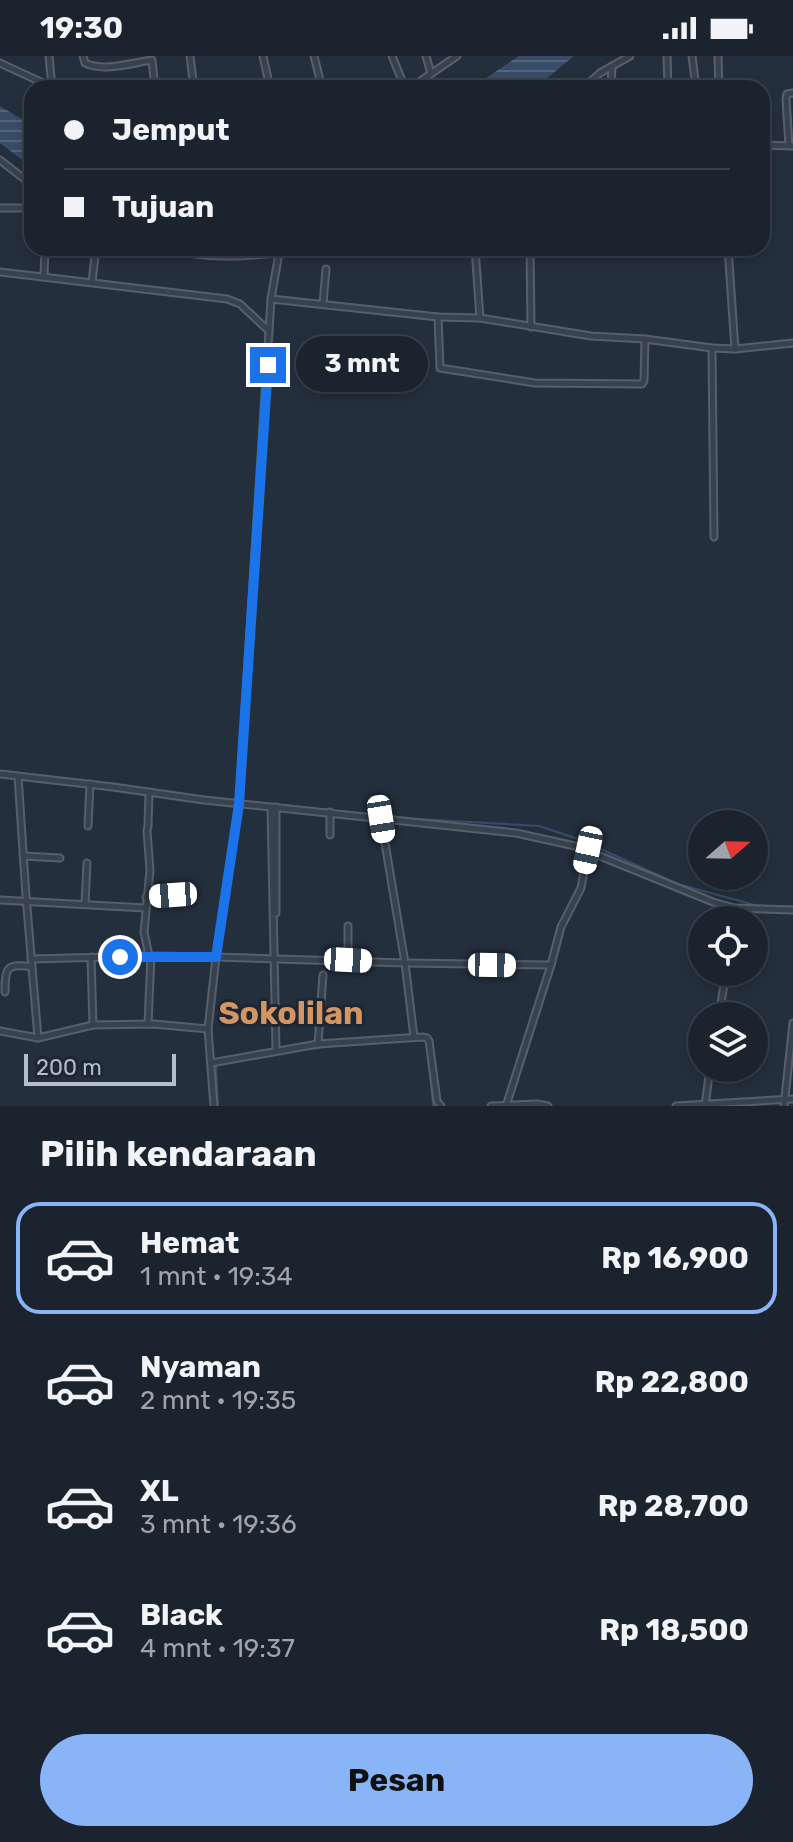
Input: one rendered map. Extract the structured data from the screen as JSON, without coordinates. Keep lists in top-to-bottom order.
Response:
{
  "districts": ["Sokolilan"],
  "scale_bar": "200 m",
  "north": "right",
  "page": {
    "status": "19:30",
    "banner": ["Jemput", "Tujuan"],
    "bubble": "3 mnt",
    "scale": "200 m",
    "heading": "Pilih kendaraan",
    "list": [
      {
        "name": "Hemat",
        "note": "1 mnt · 19:34",
        "value": "Rp 16,900"
      },
      {
        "name": "Nyaman",
        "note": "2 mnt · 19:35",
        "value": "Rp 22,800"
      },
      {
        "name": "XL",
        "note": "3 mnt · 19:36",
        "value": "Rp 28,700"
      },
      {
        "name": "Black",
        "note": "4 mnt · 19:37",
        "value": "Rp 18,500"
      }
    ],
    "buttons": "Pesan"
  }
}
